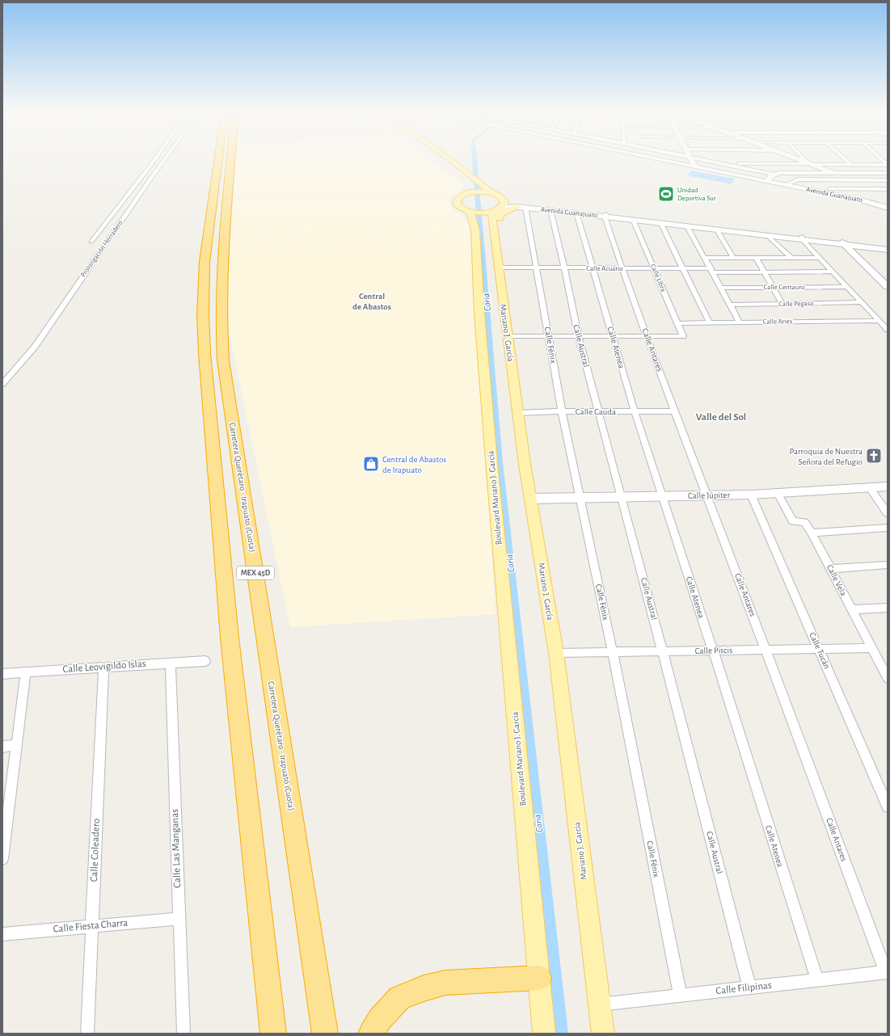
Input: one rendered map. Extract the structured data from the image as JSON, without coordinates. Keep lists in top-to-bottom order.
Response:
{
  "streets": {
    "highway": ["Carretera Querétaro - Irapuato (Cuota)", "MEX 45D"],
    "main road": ["Mariano J. García", "Boulevard Mariano J. García"],
    "street": [
      "Avenida Guanajuato",
      "Prolongación Herradero",
      "Calle Acuario",
      "Calle Libra",
      "Calle Centauro",
      "Calle Pegaso",
      "Calle Aries",
      "Calle Fénix",
      "Calle Austral",
      "Calle Atenea",
      "Calle Antares",
      "Calle Cauda",
      "Calle Júpiter",
      "Calle Vela",
      "Calle Piscis",
      "Calle Tucán",
      "Calle Leovigildo Islas",
      "Calle Las Manganas",
      "Calle Coleadero",
      "Calle Fiesta Charra",
      "Calle Filipinas"
    ]
  },
  "crossings": [
    ["Avenida Guanajuato", "Calle Libra"],
    ["Avenida Guanajuato", "Mariano J. García"],
    ["Avenida Guanajuato", "Calle Fénix"],
    ["Avenida Guanajuato", "Calle Austral"],
    ["Avenida Guanajuato", "Calle Atenea"],
    ["Avenida Guanajuato", "Calle Antares"],
    ["Calle Acuario", "Calle Libra"],
    ["Calle Acuario", "Mariano J. García"],
    ["Calle Acuario", "Calle Fénix"],
    ["Calle Acuario", "Calle Austral"],
    ["Calle Acuario", "Calle Atenea"],
    ["Calle Acuario", "Calle Antares"],
    ["Calle Libra", "Calle Aries"],
    ["Calle Libra", "Calle Antares"],
    ["Mariano J. García", "Calle Cauda"],
    ["Mariano J. García", "Calle Júpiter"],
    ["Mariano J. García", "Calle Piscis"],
    ["Mariano J. García", "Calle Filipinas"],
    ["Calle Fénix", "Calle Cauda"],
    ["Calle Fénix", "Calle Júpiter"],
    ["Calle Fénix", "Calle Piscis"],
    ["Calle Fénix", "Calle Filipinas"],
    ["Calle Austral", "Calle Cauda"],
    ["Calle Austral", "Calle Júpiter"],
    ["Calle Austral", "Calle Piscis"],
    ["Calle Austral", "Calle Filipinas"],
    ["Calle Atenea", "Calle Cauda"],
    ["Calle Atenea", "Calle Júpiter"],
    ["Calle Atenea", "Calle Piscis"],
    ["Calle Atenea", "Calle Filipinas"],
    ["Calle Antares", "Calle Cauda"],
    ["Calle Antares", "Calle Júpiter"],
    ["Calle Antares", "Calle Piscis"],
    ["Calle Antares", "Calle Filipinas"],
    ["Calle Júpiter", "Calle Vela"],
    ["Calle Júpiter", "Calle Tucán"],
    ["Calle Vela", "Calle Piscis"],
    ["Calle Piscis", "Calle Tucán"],
    ["Calle Leovigildo Islas", "Calle Las Manganas"],
    ["Calle Leovigildo Islas", "Calle Coleadero"],
    ["Calle Las Manganas", "Calle Fiesta Charra"],
    ["Calle Coleadero", "Calle Fiesta Charra"]
  ],
  "districts": ["Central de Abastos", "Valle del Sol"],
  "water": ["Coria"],
  "places": {
    "sports": ["Unidad Deportiva Sur"],
    "church": ["Parroquia de Nuestra Señora del Refugio"],
    "shop": ["Central de Abastos de Irapuato"]
  }
}
